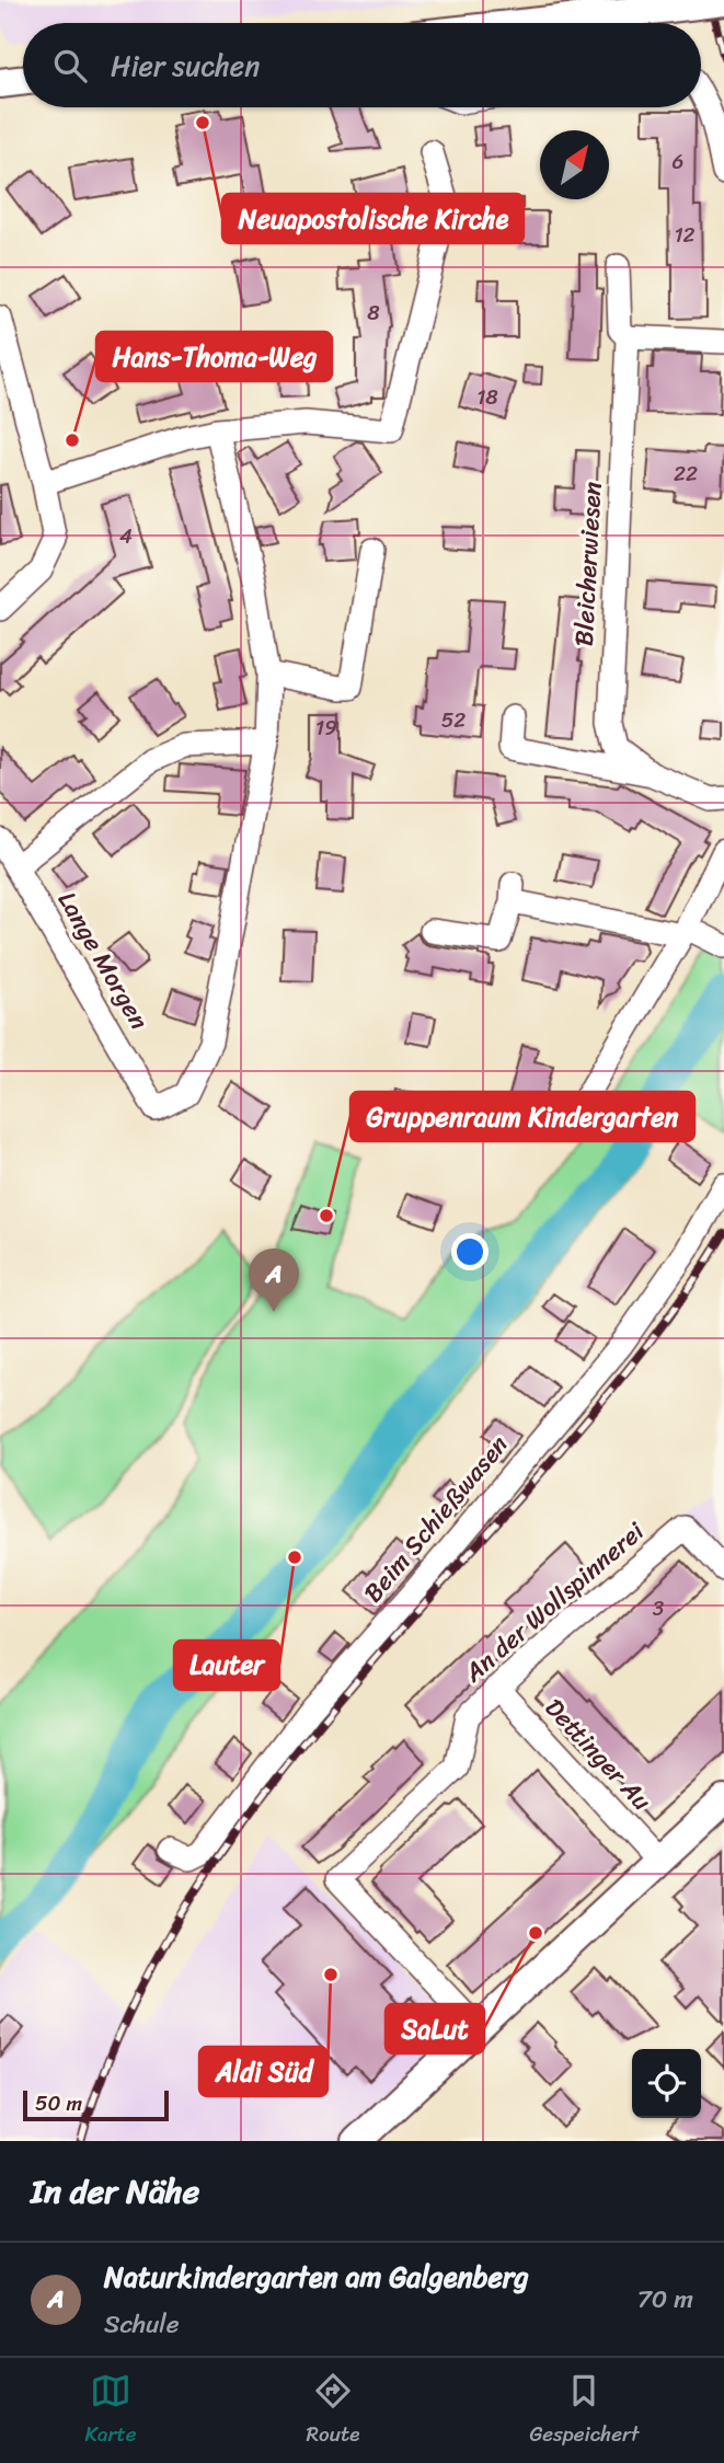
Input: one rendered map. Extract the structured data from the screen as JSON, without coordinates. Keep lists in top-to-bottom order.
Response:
{
  "streets": {
    "street": [
      "Bleicherwiesen",
      "Lange Morgen",
      "Beim Schießwasen",
      "An der Wollspinnerei",
      "Dettinger Au"
    ]
  },
  "crossings": [
    ["An der Wollspinnerei", "Dettinger Au"]
  ],
  "places": [
    "Neuapostolische Kirche",
    "Hans-Thoma-Weg",
    "Gruppenraum Kindergarten",
    "Lauter",
    "SaLut",
    "Aldi Süd"
  ],
  "house_numbers": [
    "6",
    "12",
    "8",
    "18",
    "22",
    "4",
    "52",
    "19",
    "3"
  ],
  "scale_bar": "50 m",
  "north": "top right",
  "page": {
    "search": "Hier suchen",
    "pins": "A",
    "scale": "50 m",
    "heading": "In der Nähe",
    "list": [
      {
        "mark": "A",
        "name": "Naturkindergarten am Galgenberg",
        "note": "Schule",
        "value": "70 m"
      }
    ],
    "nav": ["Karte", "Route", "Gespeichert"]
  }
}
